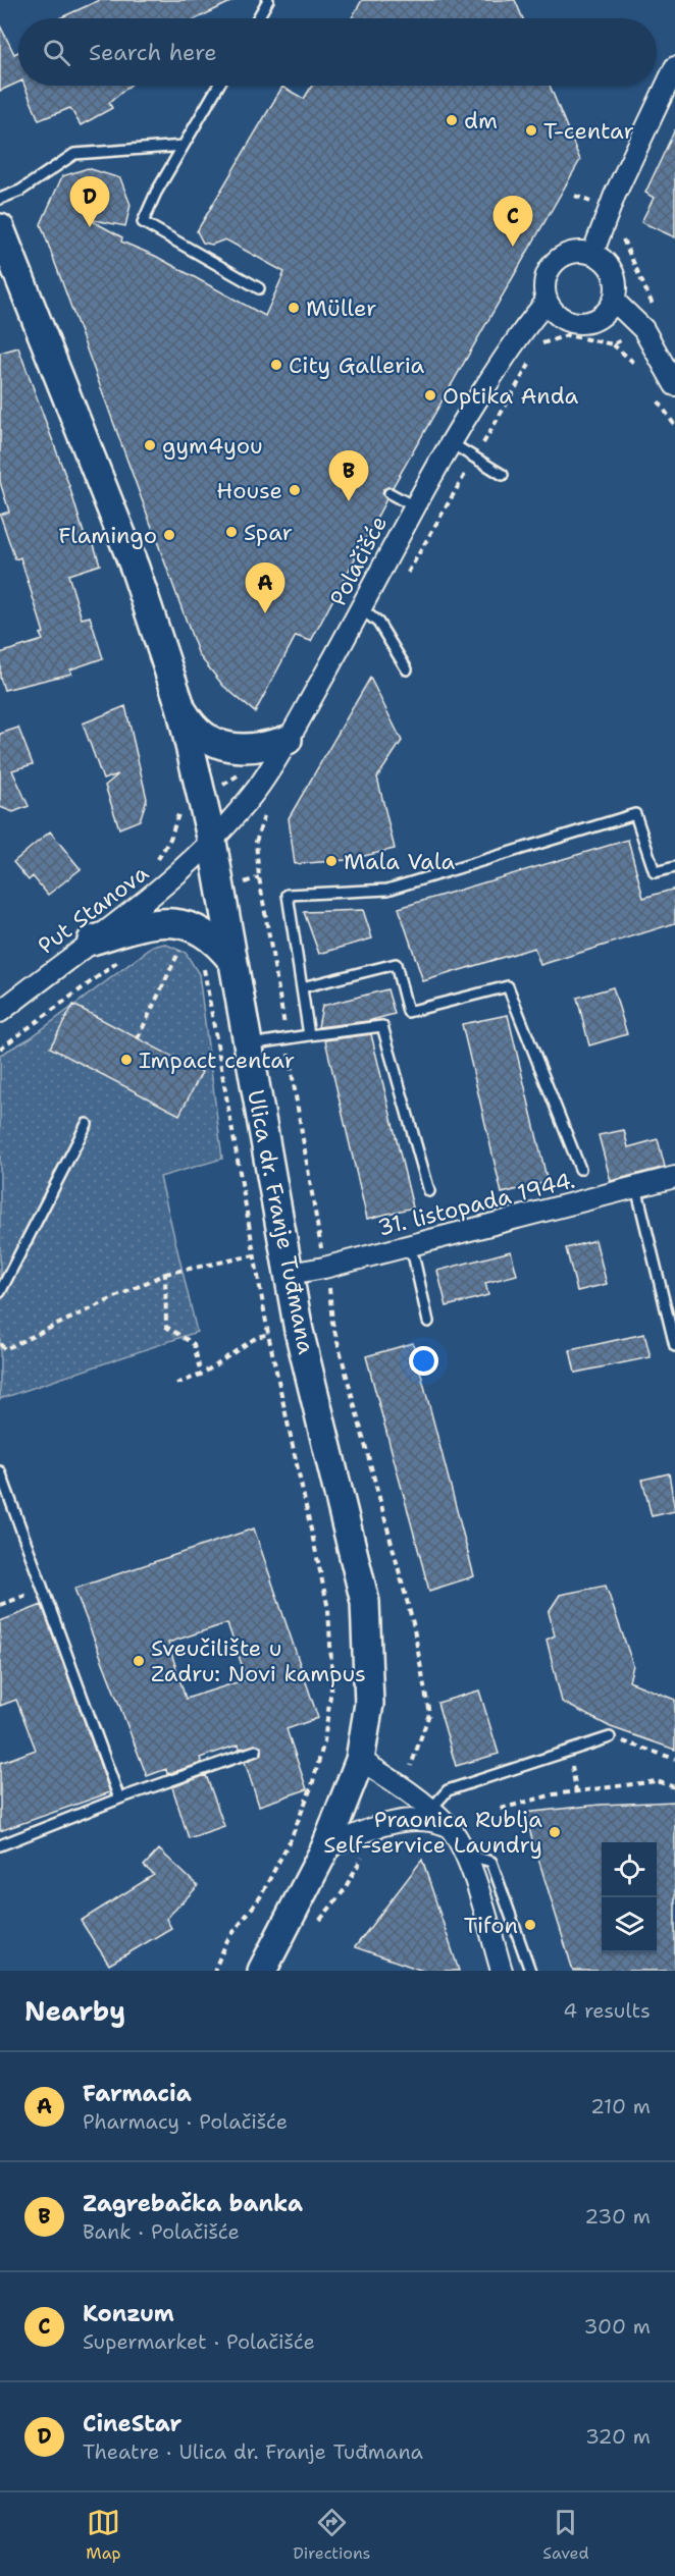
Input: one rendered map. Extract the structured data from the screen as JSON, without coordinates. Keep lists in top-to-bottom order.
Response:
{
  "streets": {
    "main road": ["Ulica dr. Franje Tuđmana"],
    "street": ["Polačišće", "Put Stanova", "31. listopada 1944."]
  },
  "crossings": [
    ["Polačišće", "Put Stanova"],
    ["Polačišće", "Ulica dr. Franje Tuđmana"],
    ["Put Stanova", "Ulica dr. Franje Tuđmana"],
    ["31. listopada 1944.", "Ulica dr. Franje Tuđmana"]
  ],
  "places": [
    "dm",
    "T-centar",
    "Müller",
    "City Galleria",
    "Optika Anda",
    "gym4you",
    "House",
    "Spar",
    "Flamingo",
    "Mala Vala",
    "Impact centar",
    "Sveučilište u Zadru: Novi kampus",
    "Praonica Rublja Self-service Laundry",
    "Tifon"
  ],
  "page": {
    "search": "Search here",
    "pins": [
      "D",
      "C",
      "B",
      "A"
    ],
    "heading": ["Nearby", "4 results"],
    "list": [
      {
        "mark": "A",
        "name": "Farmacia",
        "note": "Pharmacy · Polačišće",
        "value": "210 m"
      },
      {
        "mark": "B",
        "name": "Zagrebačka banka",
        "note": "Bank · Polačišće",
        "value": "230 m"
      },
      {
        "mark": "C",
        "name": "Konzum",
        "note": "Supermarket · Polačišće",
        "value": "300 m"
      },
      {
        "mark": "D",
        "name": "CineStar",
        "note": "Theatre · Ulica dr. Franje Tuđmana",
        "value": "320 m"
      }
    ],
    "nav": ["Map", "Directions", "Saved"]
  }
}
